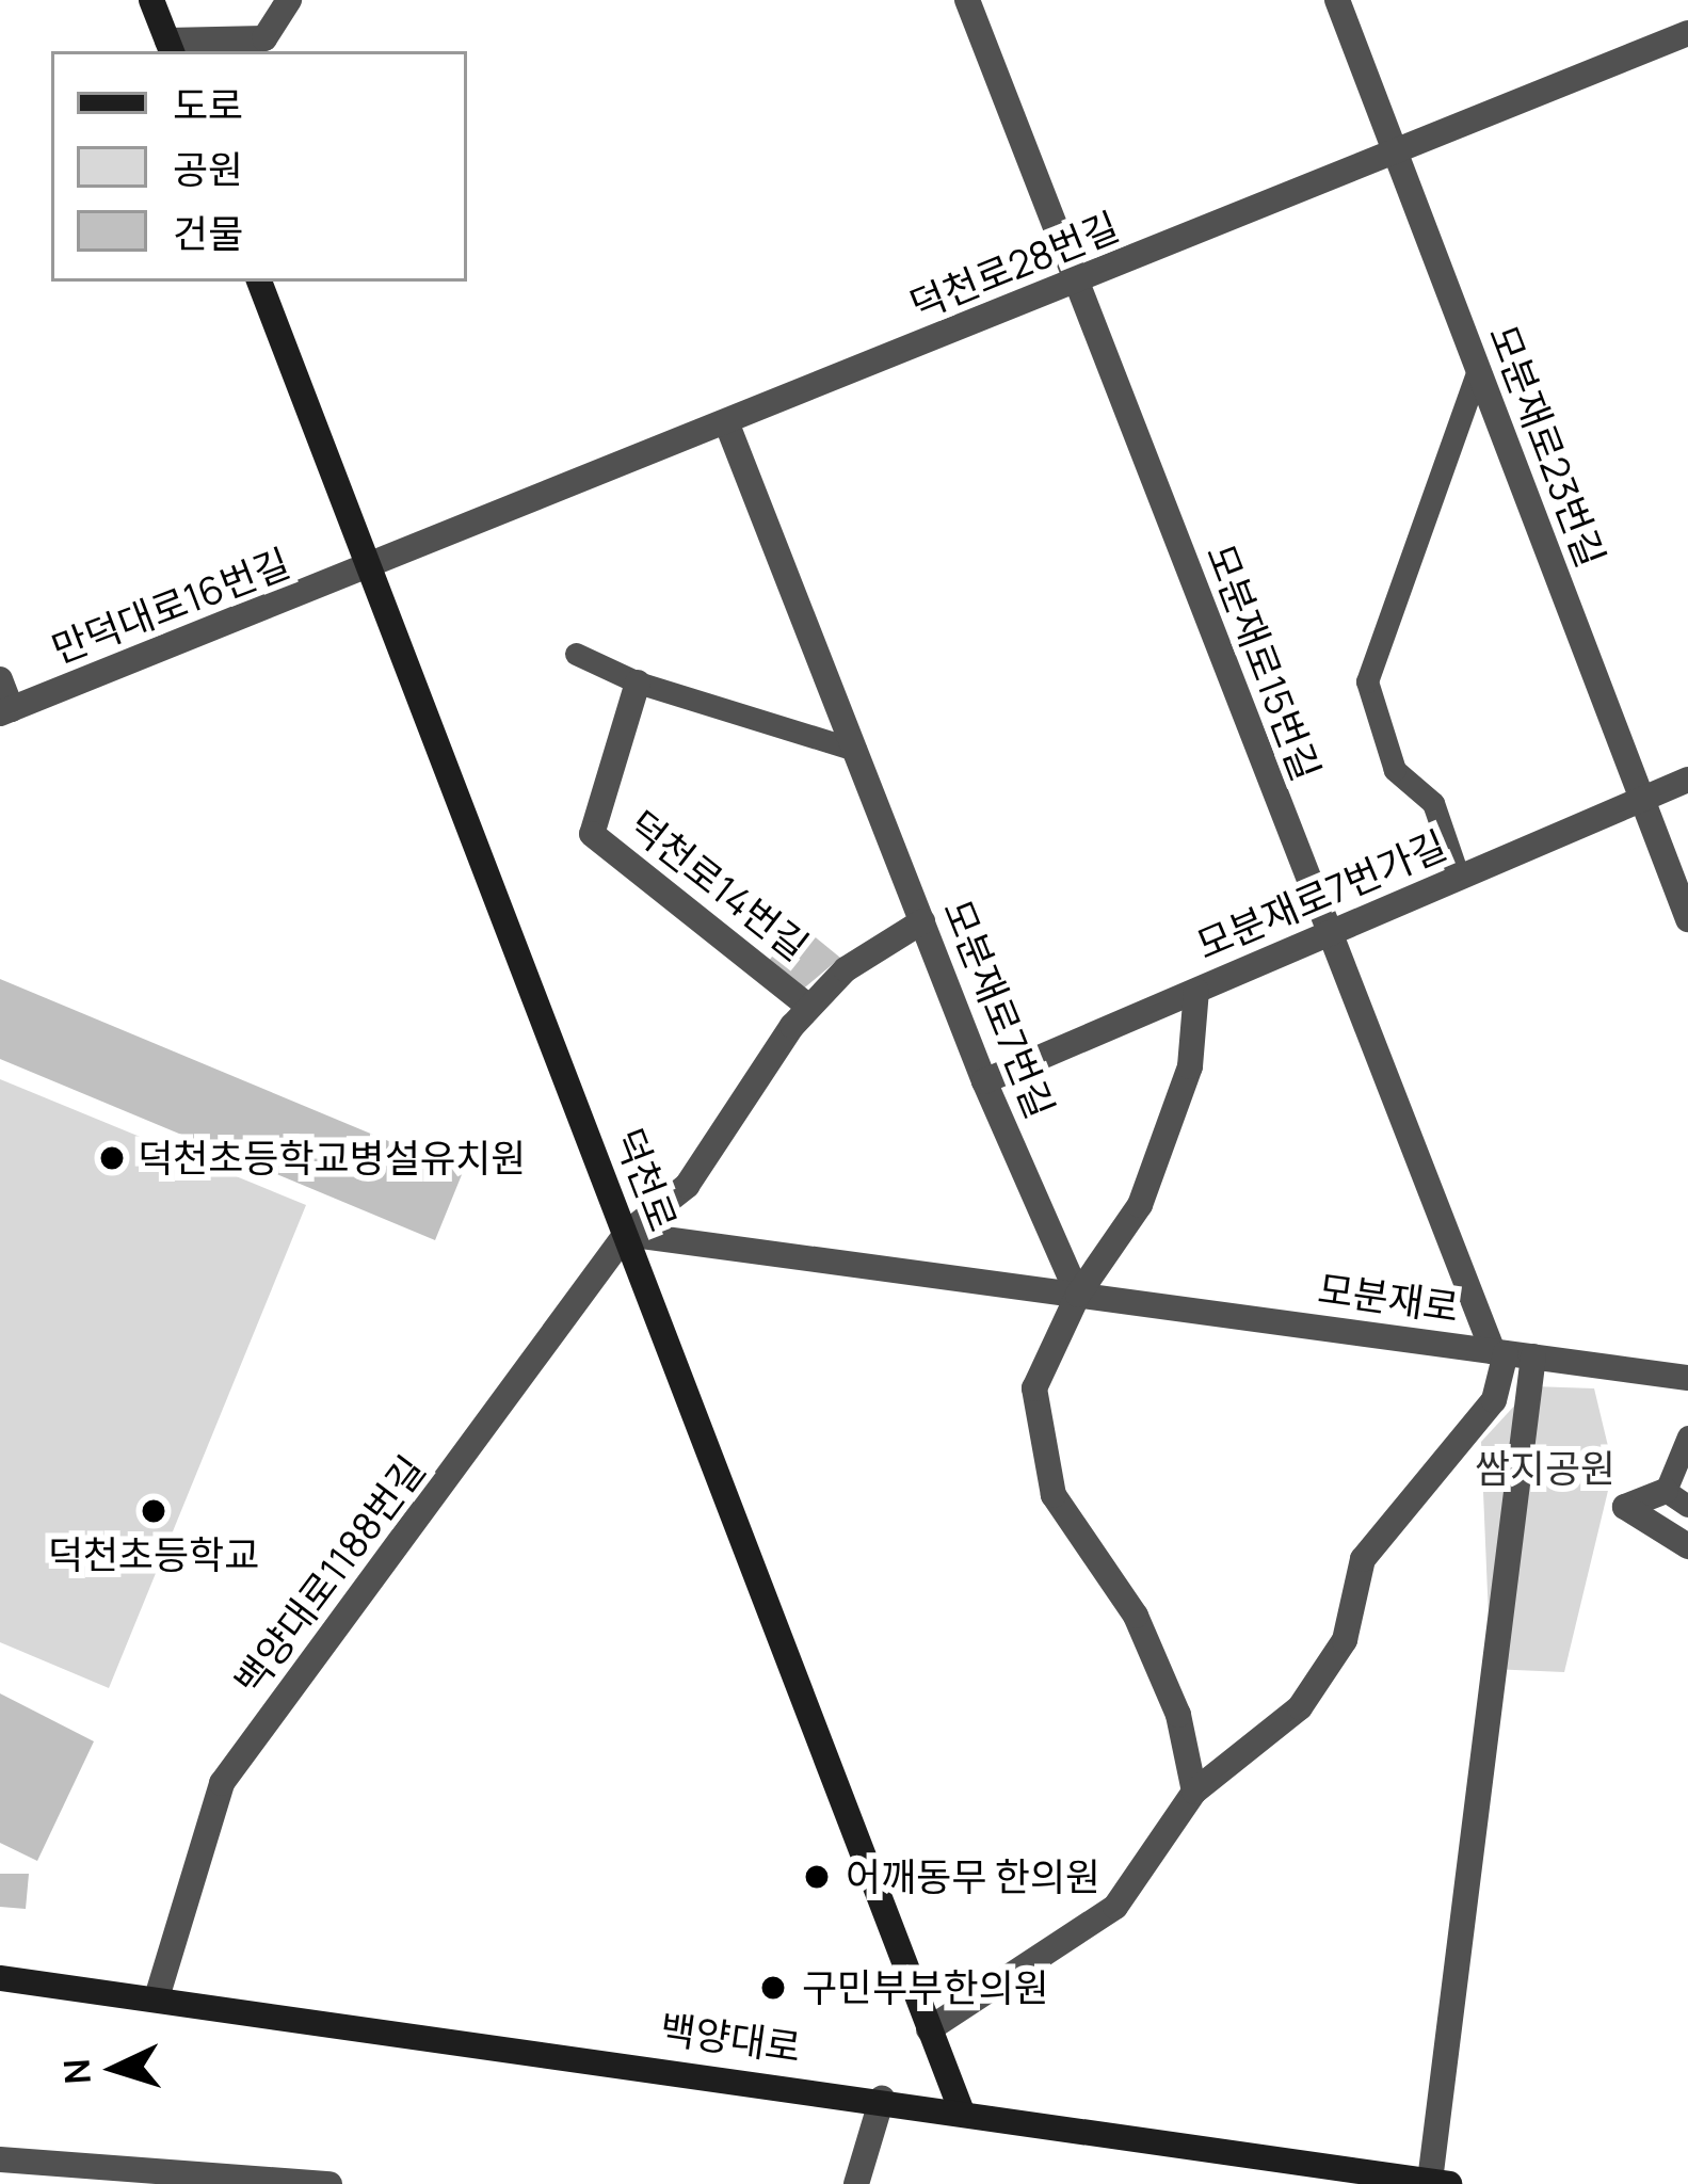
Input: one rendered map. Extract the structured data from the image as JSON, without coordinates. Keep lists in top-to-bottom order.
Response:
{
  "streets": {
    "main road": ["덕천로", "백양대로"],
    "street": [
      "덕천로28번길",
      "모분재로23번길",
      "만덕대로16번길",
      "모분재로15번길",
      "덕천로14번길",
      "모분재로7번가길",
      "모분재로7번길",
      "모분재로",
      "백양대로1188번길"
    ]
  },
  "crossings": [
    ["덕천로28번길", "모분재로23번길"],
    ["덕천로28번길", "만덕대로16번길"],
    ["덕천로28번길", "모분재로15번길"],
    ["덕천로28번길", "모분재로7번길"],
    ["덕천로28번길", "덕천로"],
    ["모분재로23번길", "모분재로7번가길"],
    ["만덕대로16번길", "덕천로"],
    ["모분재로15번길", "모분재로7번가길"],
    ["모분재로15번길", "모분재로"],
    ["덕천로14번길", "덕천로"],
    ["덕천로14번길", "모분재로"],
    ["덕천로14번길", "백양대로1188번길"],
    ["모분재로7번가길", "모분재로7번길"],
    ["모분재로7번길", "모분재로"],
    ["덕천로", "모분재로"],
    ["덕천로", "백양대로1188번길"],
    ["덕천로", "백양대로"],
    ["모분재로", "백양대로1188번길"],
    ["백양대로1188번길", "백양대로"]
  ],
  "parks": ["쌈지공원"],
  "places": [
    "덕천초등학교병설유치원",
    "덕천초등학교",
    "어깨동무 한의원",
    "구민부부한의원"
  ],
  "legend": ["도로", "공원", "건물"],
  "north": "left"
}
